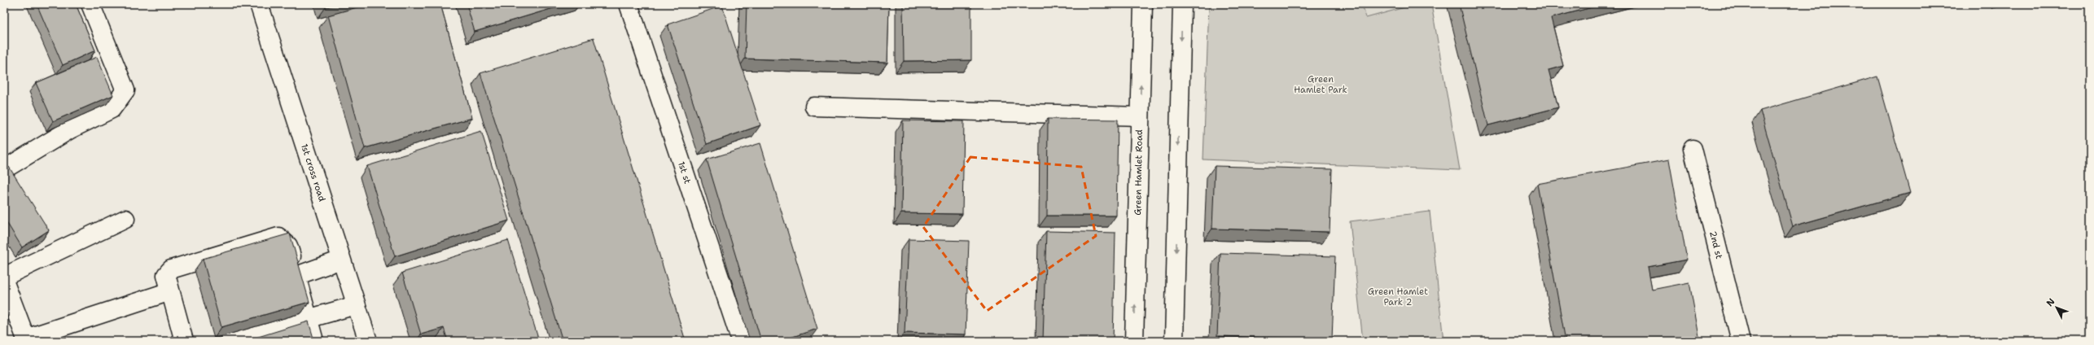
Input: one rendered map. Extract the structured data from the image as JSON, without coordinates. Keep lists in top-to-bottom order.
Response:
{
  "streets": {
    "street": [
      "1st cross road",
      "1st st",
      "Green Hamlet Road",
      "2nd st"
    ]
  },
  "parks": ["Green Hamlet Park", "Green Hamlet Park 2"],
  "north": "top left"
}
